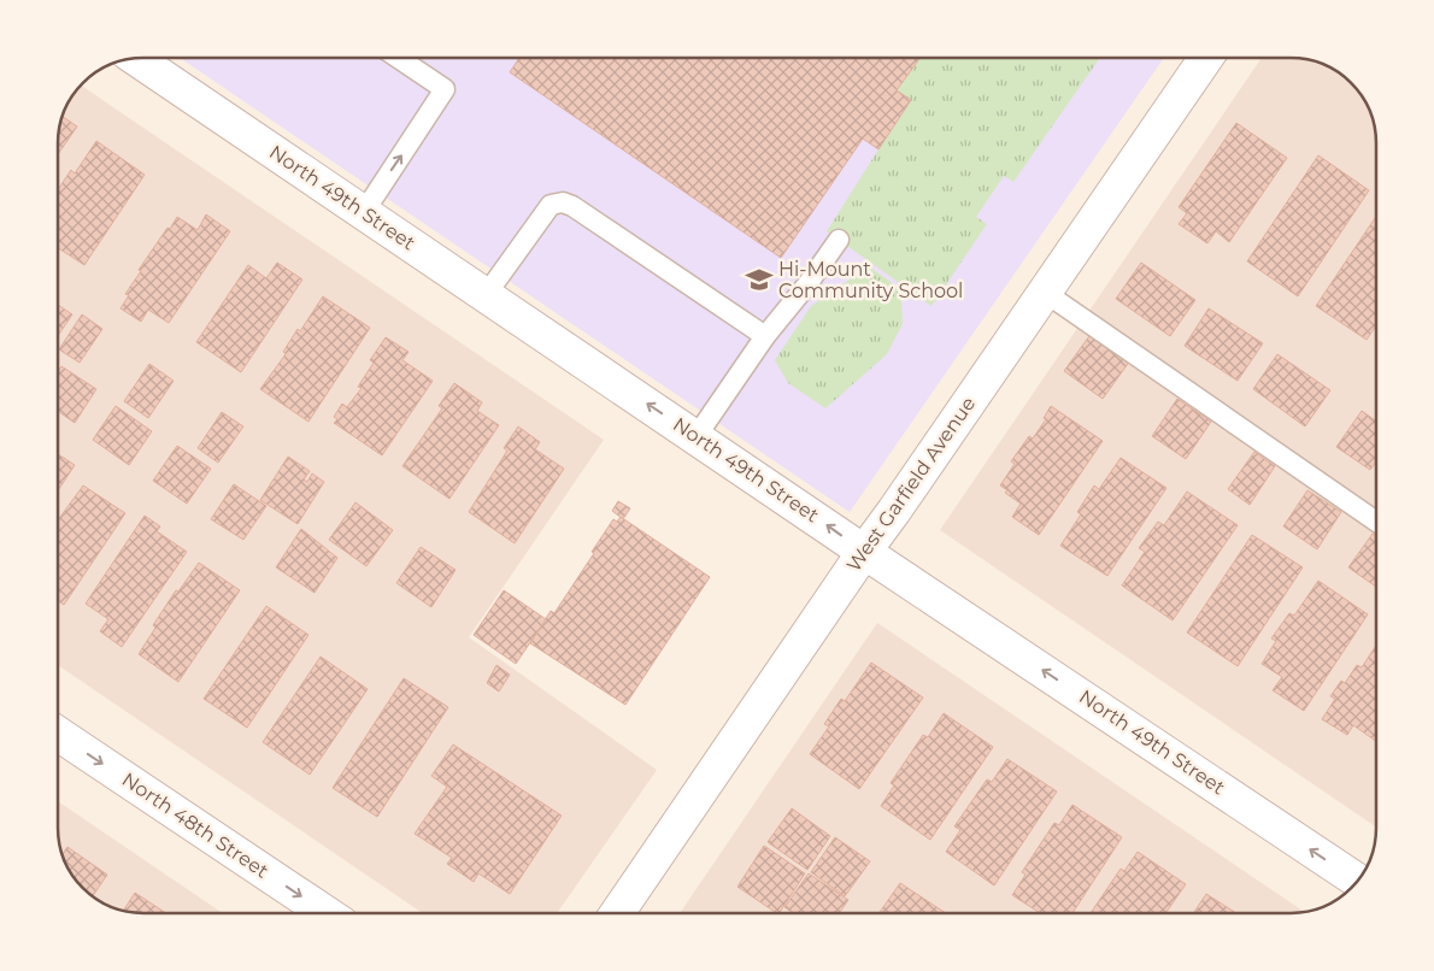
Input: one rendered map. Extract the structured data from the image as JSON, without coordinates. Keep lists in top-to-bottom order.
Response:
{
  "streets": {
    "street": ["North 49th Street", "West Garfield Avenue", "North 48th Street"]
  },
  "crossings": [
    ["North 49th Street", "West Garfield Avenue"]
  ],
  "one_way": ["North 49th Street", "North 48th Street"],
  "places": {
    "school or university": ["Hi-Mount Community School"]
  }
}
